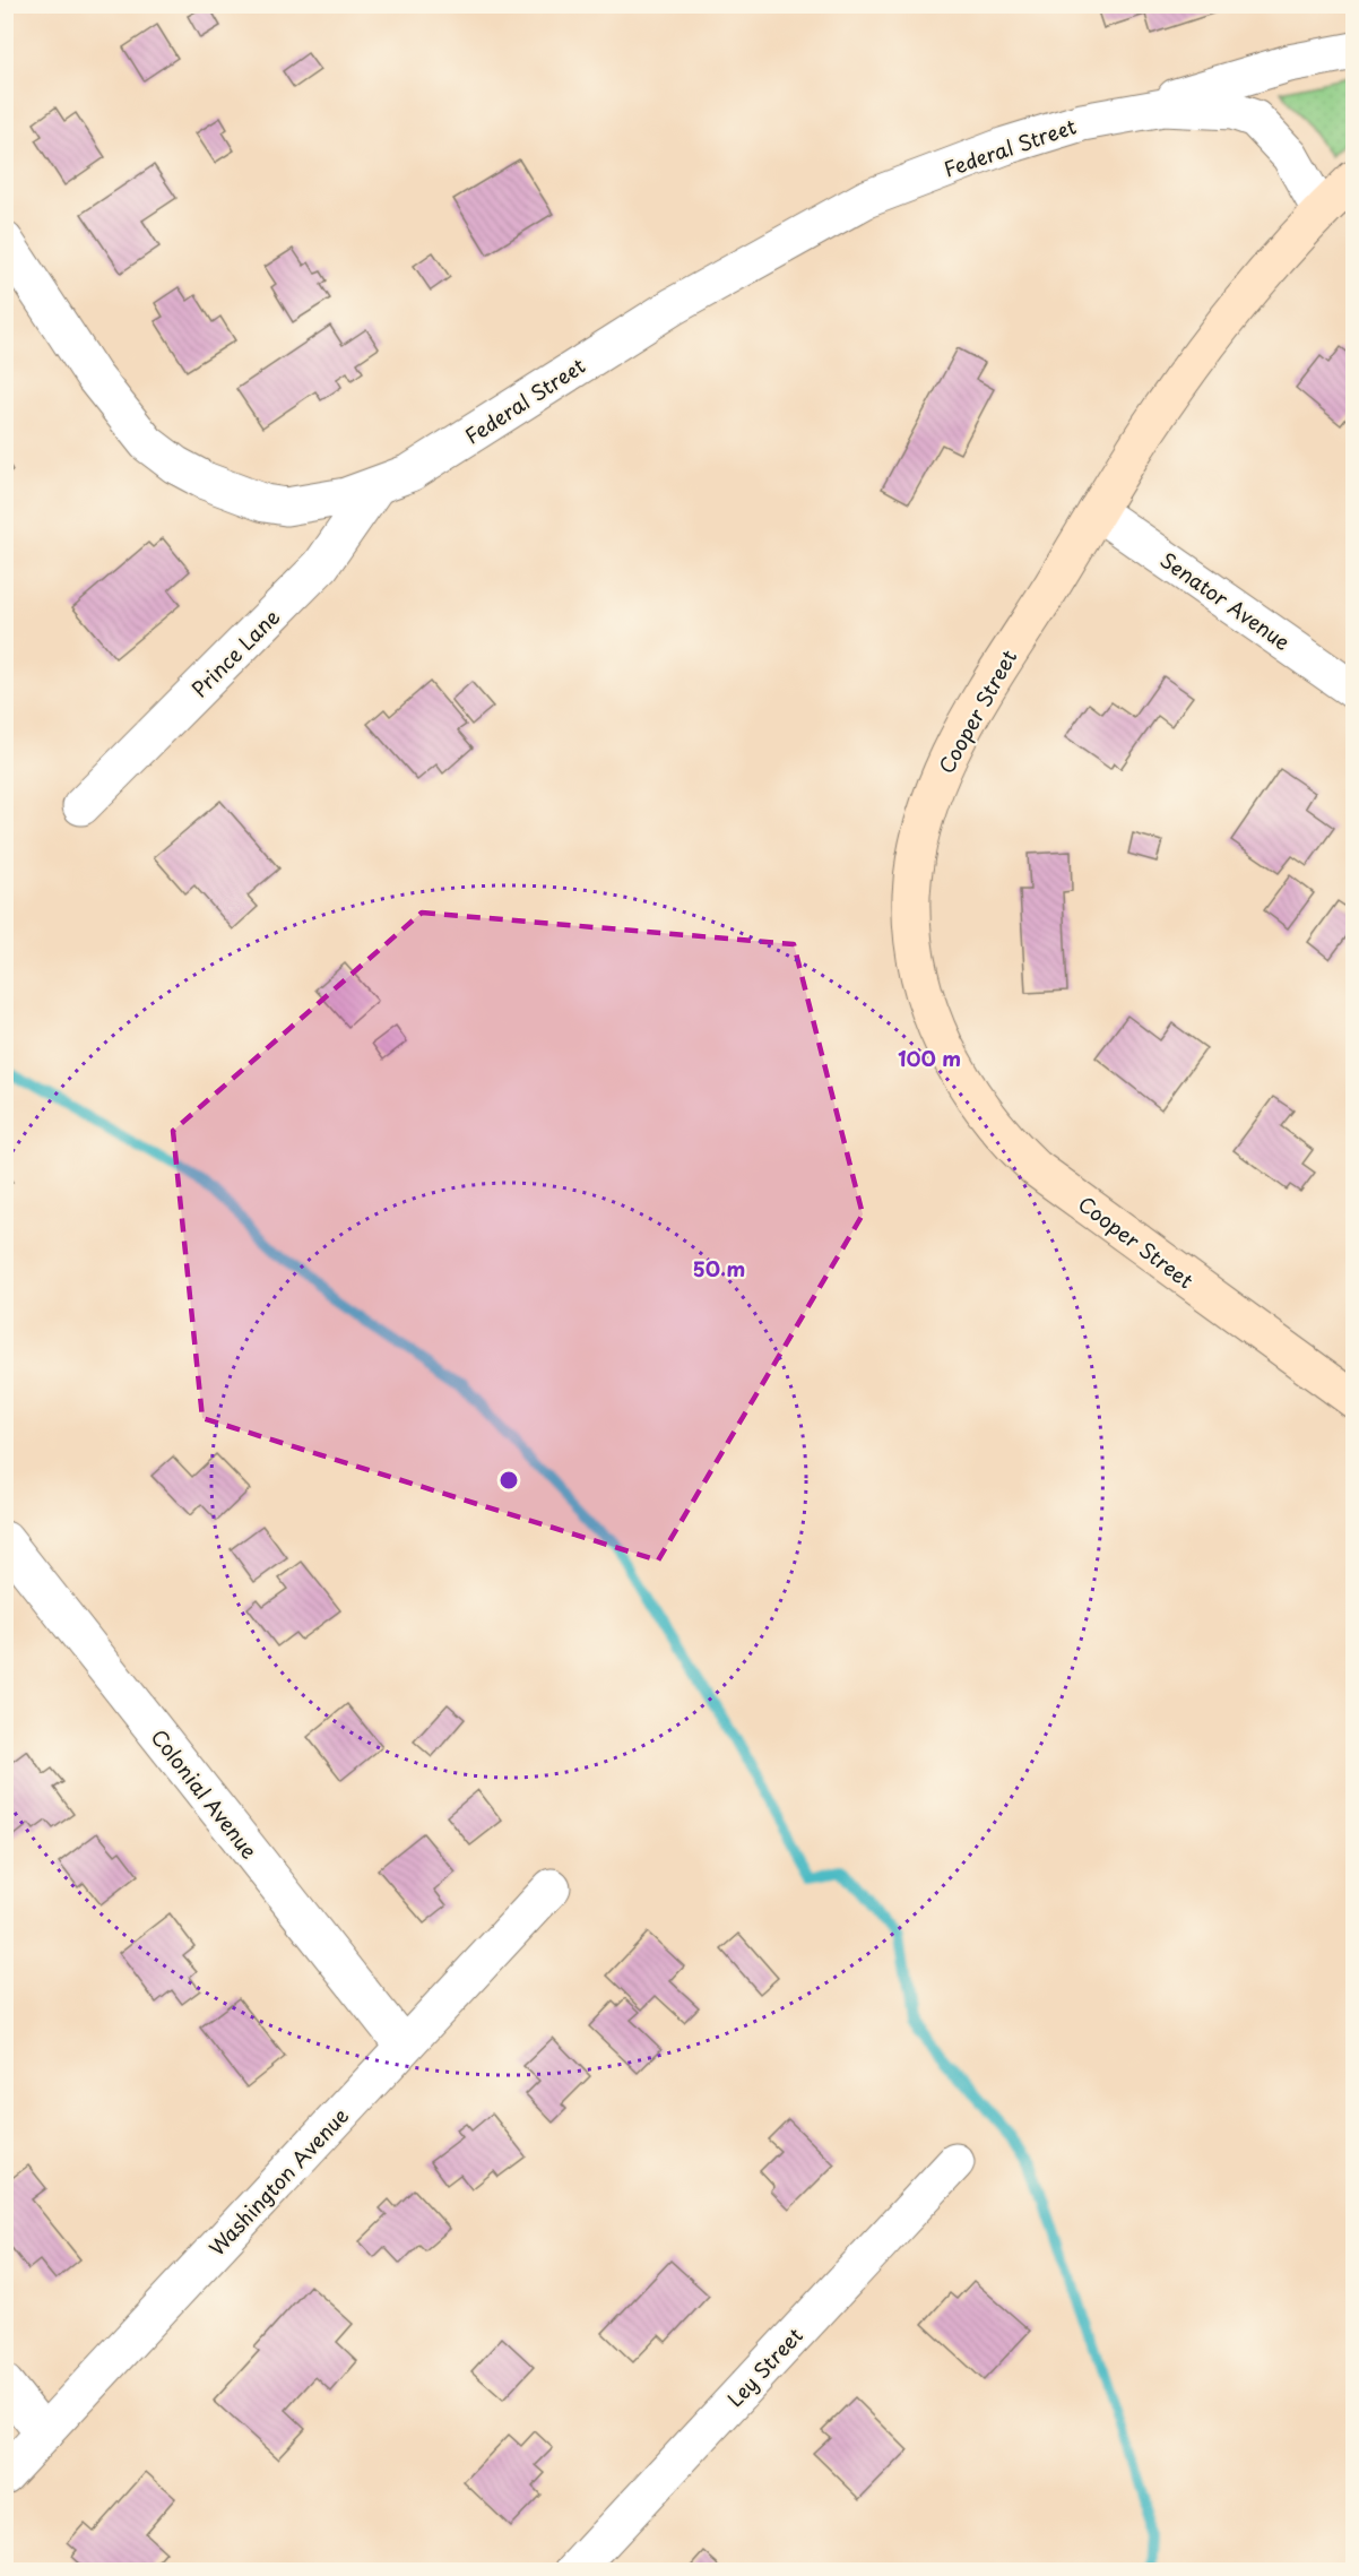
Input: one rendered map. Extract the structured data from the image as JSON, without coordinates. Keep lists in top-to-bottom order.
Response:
{
  "streets": {
    "street": [
      "Federal Street",
      "Senator Avenue",
      "Prince Lane",
      "Cooper Street",
      "Colonial Avenue",
      "Washington Avenue",
      "Ley Street"
    ]
  },
  "crossings": [
    ["Federal Street", "Prince Lane"],
    ["Federal Street", "Cooper Street"],
    ["Senator Avenue", "Cooper Street"],
    ["Colonial Avenue", "Washington Avenue"]
  ],
  "rings": ["100 m", "50 m"]
}
